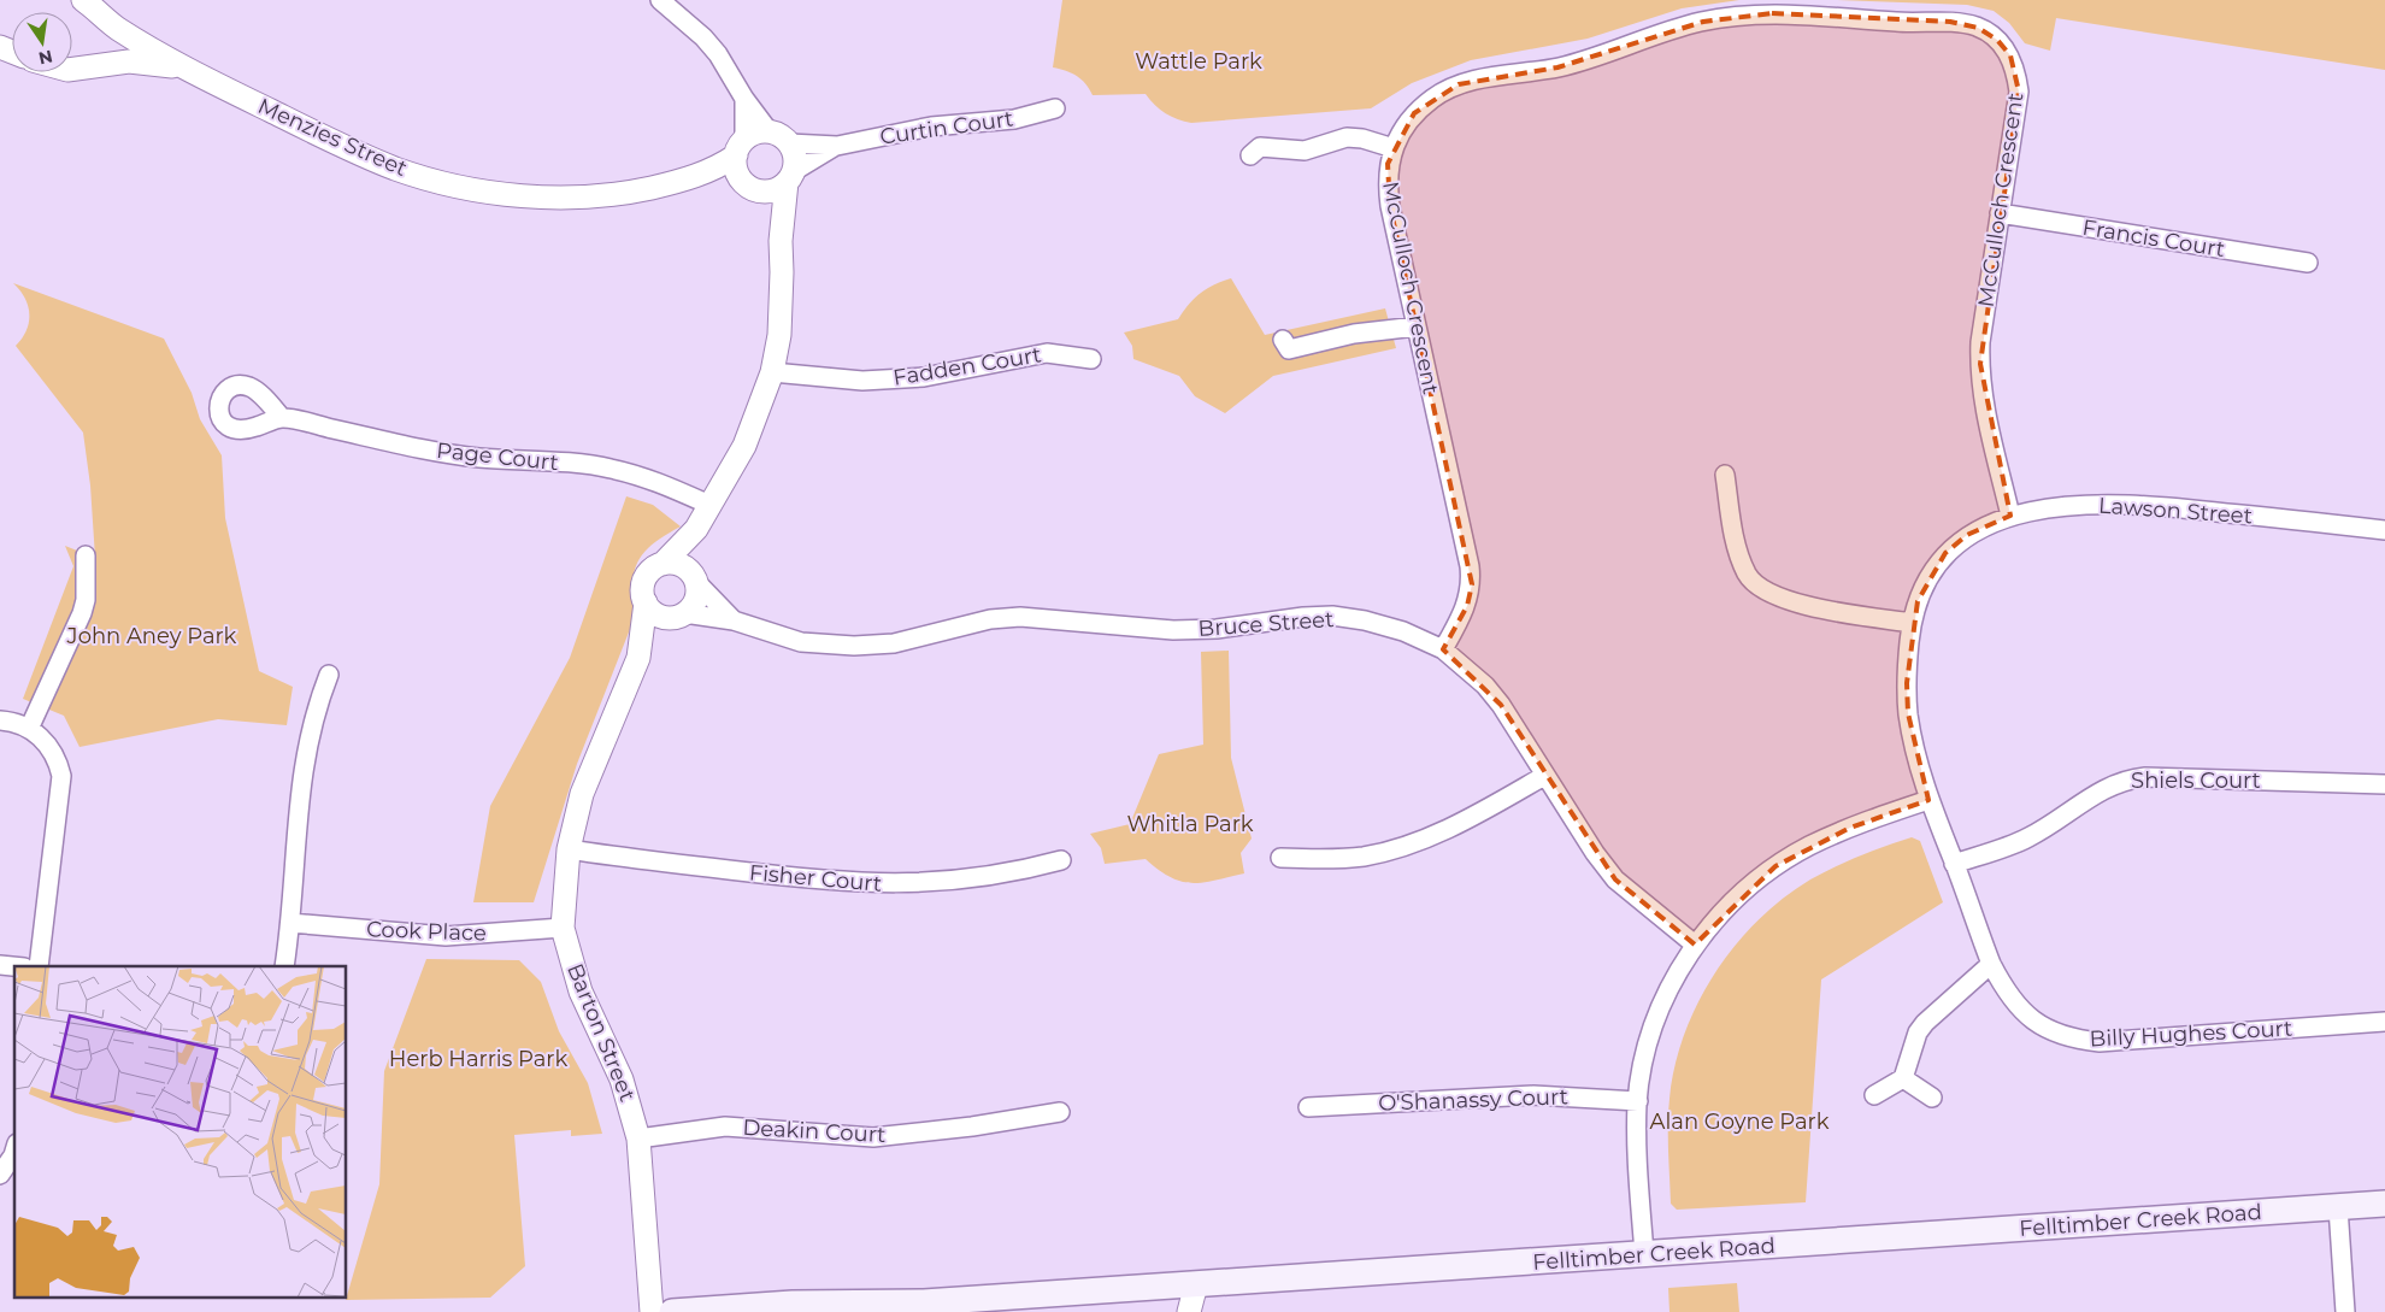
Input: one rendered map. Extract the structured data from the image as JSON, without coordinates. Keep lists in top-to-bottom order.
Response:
{
  "streets": {
    "main road": ["Felltimber Creek Road"],
    "street": [
      "Curtin Court",
      "Menzies Street",
      "McCulloch Crescent",
      "Francis Court",
      "Fadden Court",
      "Page Court",
      "Lawson Street",
      "Bruce Street",
      "Shiels Court",
      "Fisher Court",
      "Cook Place",
      "Barton Street",
      "Billy Hughes Court",
      "O'Shanassy Court",
      "Deakin Court"
    ]
  },
  "crossings": [
    ["Curtin Court", "Menzies Street"],
    ["McCulloch Crescent", "Francis Court"],
    ["McCulloch Crescent", "Lawson Street"],
    ["McCulloch Crescent", "Bruce Street"],
    ["Lawson Street", "Billy Hughes Court"],
    ["Bruce Street", "Barton Street"],
    ["Shiels Court", "Billy Hughes Court"],
    ["Fisher Court", "Barton Street"],
    ["Cook Place", "Barton Street"],
    ["Barton Street", "Deakin Court"]
  ],
  "parks": [
    "Wattle Park",
    "John Aney Park",
    "Whitla Park",
    "Herb Harris Park",
    "Alan Goyne Park"
  ],
  "north": "bottom"
}
